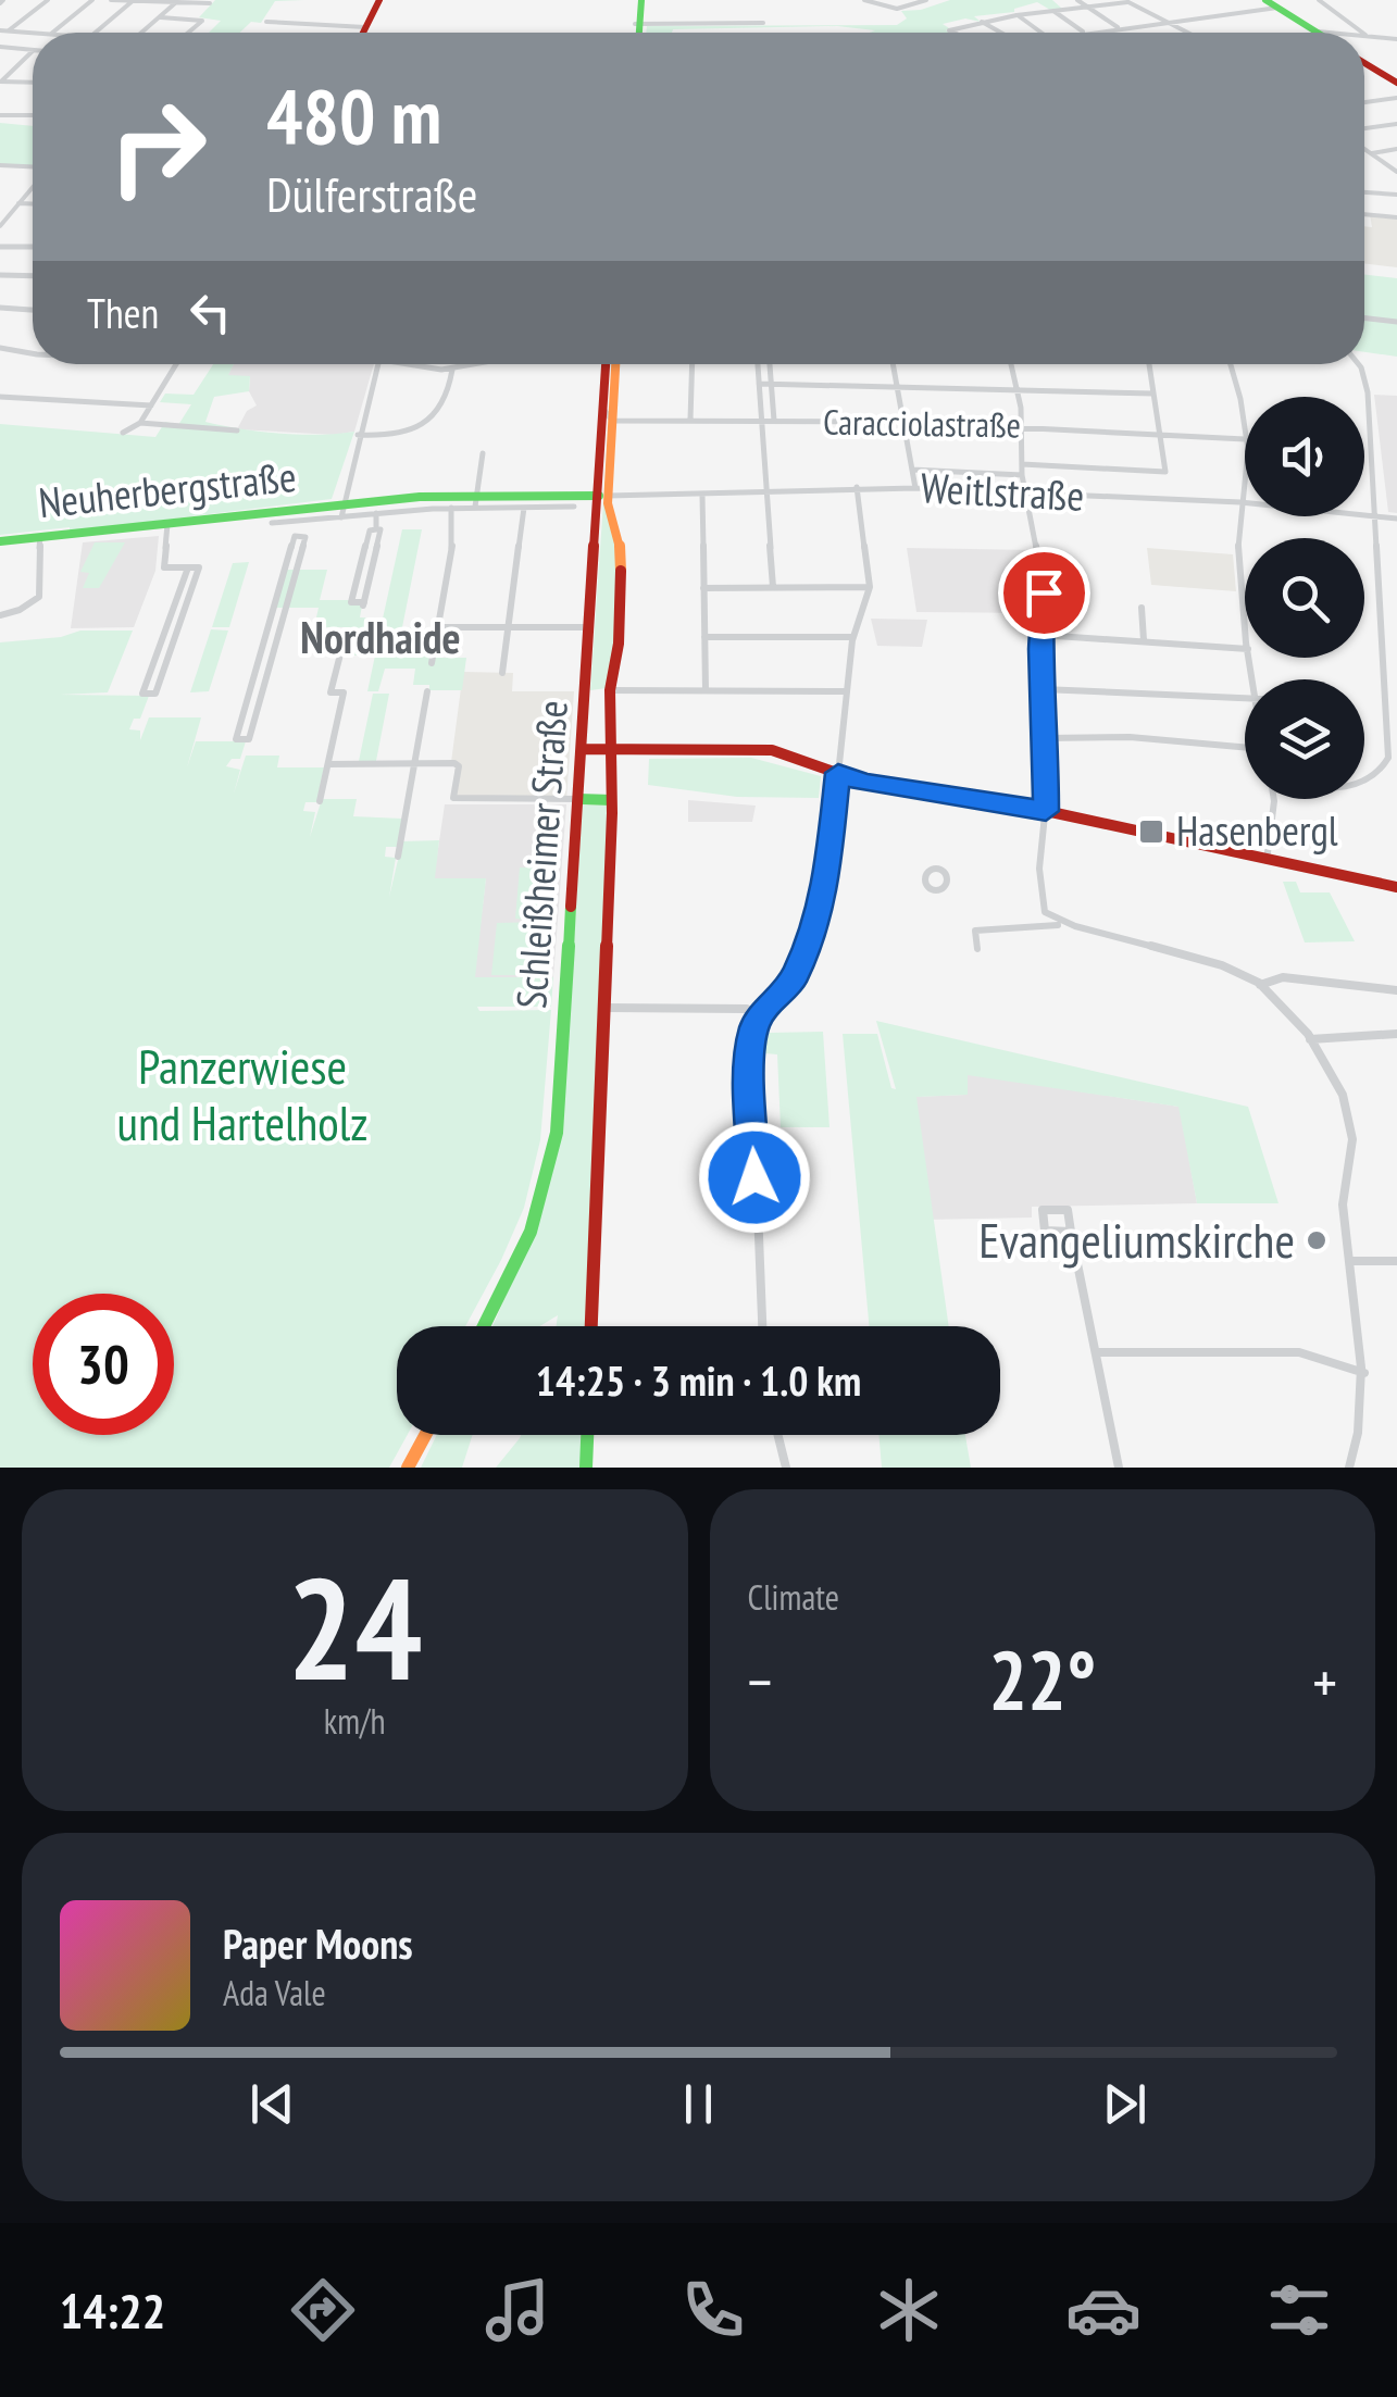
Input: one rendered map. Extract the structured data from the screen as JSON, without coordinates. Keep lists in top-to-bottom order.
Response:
{
  "streets": {
    "main road": ["Neuherbergstraße", "Schleißheimer Straße"],
    "street": ["Caracciolastraße", "Weitlstraße"]
  },
  "crossings": [
    ["Caracciolastraße", "Schleißheimer Straße"],
    ["Neuherbergstraße", "Weitlstraße"],
    ["Neuherbergstraße", "Schleißheimer Straße"],
    ["Weitlstraße", "Schleißheimer Straße"]
  ],
  "districts": ["Nordhaide"],
  "parks": ["Panzerwiese und Hartelholz"],
  "places": {
    "transit": ["Hasenbergl"],
    "other": ["Evangeliumskirche"]
  },
  "page": {
    "turn": ["480 m", "Dülferstraße"],
    "then": "Then",
    "limit": "30",
    "trip": "14:25 · 3 min · 1.0 km",
    "tile": [
      ["24", "km/h"],
      "Climate"
    ],
    "heat": ["−", "22°", "+"],
    "song": ["Paper Moons", "Ada Vale"],
    "tabs": "14:22"
  }
}
